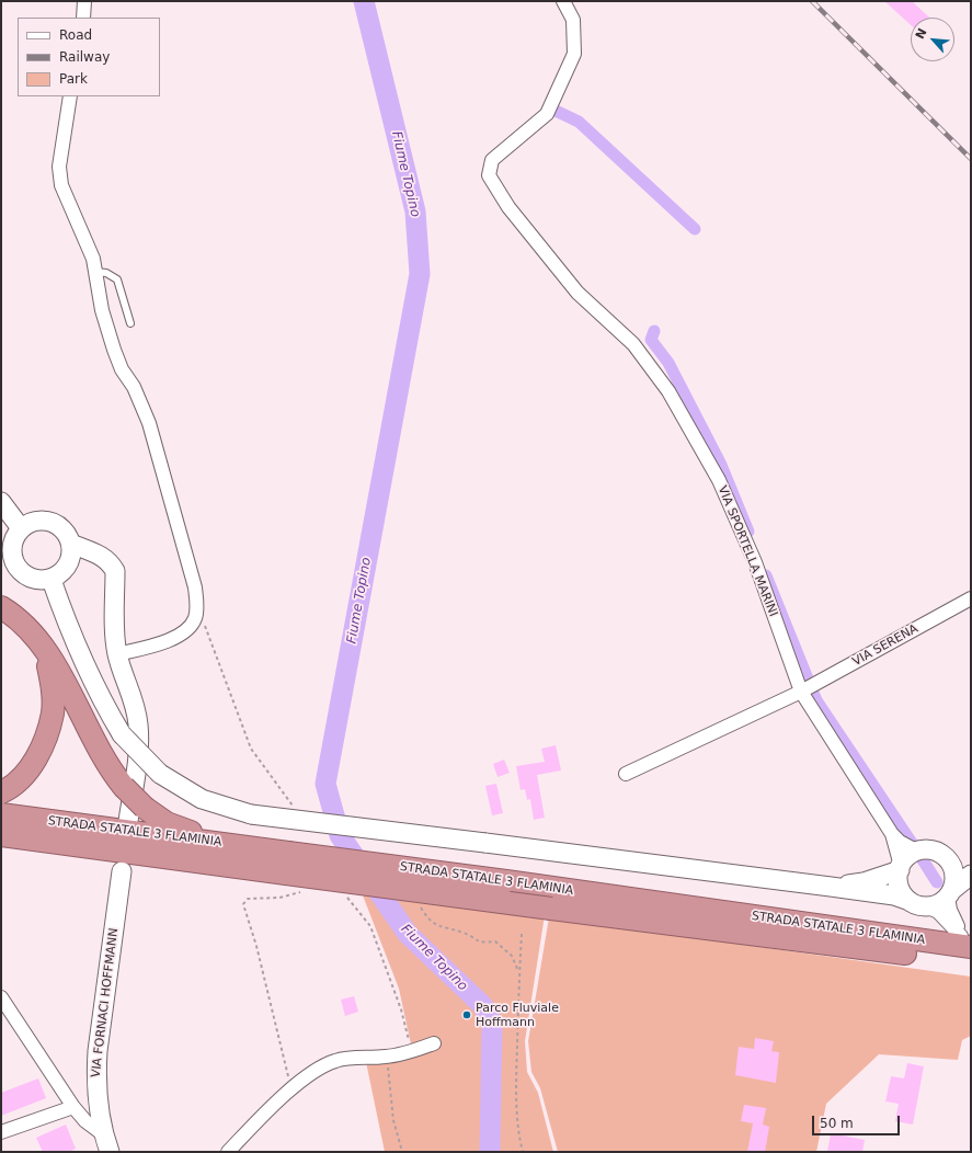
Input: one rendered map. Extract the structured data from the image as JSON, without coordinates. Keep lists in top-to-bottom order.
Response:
{
  "streets": {
    "highway": ["STRADA STATALE 3 FLAMINIA"],
    "main road": ["VIA SPORTELLA MARINI", "VIA FORNACI HOFFMANN"],
    "street": ["VIA SERENA"]
  },
  "crossings": [
    ["VIA SPORTELLA MARINI", "VIA SERENA"]
  ],
  "water": ["Fiume Topino"],
  "places": ["Parco Fluviale Hoffmann"],
  "legend": ["Road", "Railway", "Park"],
  "scale_bar": "50 m",
  "north": "top left"
}
